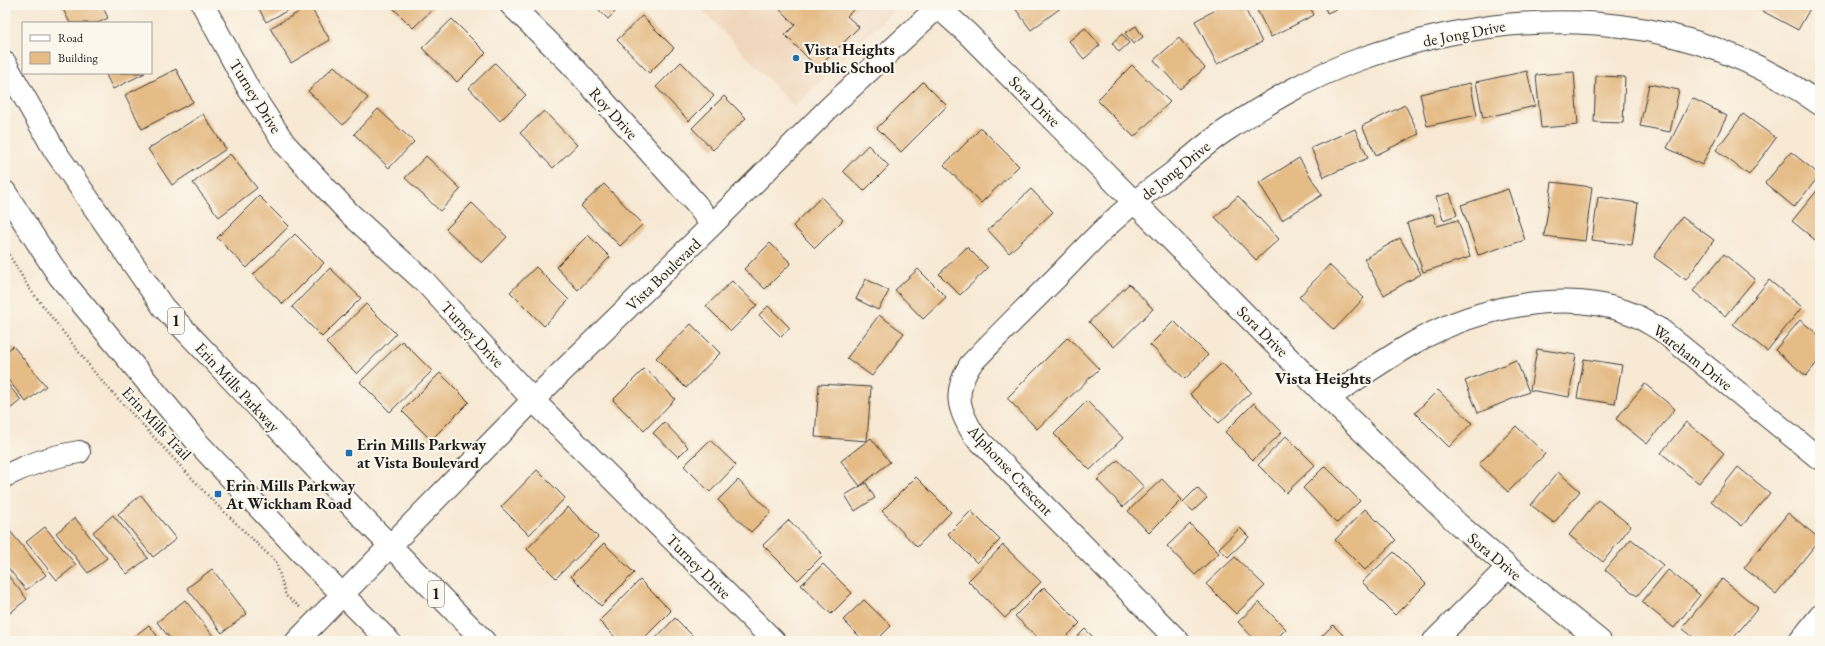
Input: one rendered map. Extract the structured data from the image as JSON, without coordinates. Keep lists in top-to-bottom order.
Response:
{
  "streets": {
    "street": [
      "de Jong Drive",
      "Turney Drive",
      "Sora Drive",
      "Roy Drive",
      "Vista Boulevard",
      "1",
      "Wareham Drive",
      "Erin Mills Parkway",
      "Alphonse Crescent"
    ],
    "path": ["Erin Mills Trail"]
  },
  "crossings": [
    ["de Jong Drive", "Sora Drive"],
    ["de Jong Drive", "Alphonse Crescent"],
    ["Turney Drive", "Vista Boulevard"],
    ["Sora Drive", "Vista Boulevard"],
    ["Sora Drive", "Wareham Drive"],
    ["Sora Drive", "Alphonse Crescent"],
    ["Roy Drive", "Vista Boulevard"],
    ["Vista Boulevard", "Erin Mills Parkway"]
  ],
  "districts": ["Vista Heights"],
  "places": {
    "other": ["Vista Heights Public School"],
    "transit": ["Erin Mills Parkway at Vista Boulevard", "Erin Mills Parkway At Wickham Road"]
  },
  "legend": ["Road", "Building"]
}
